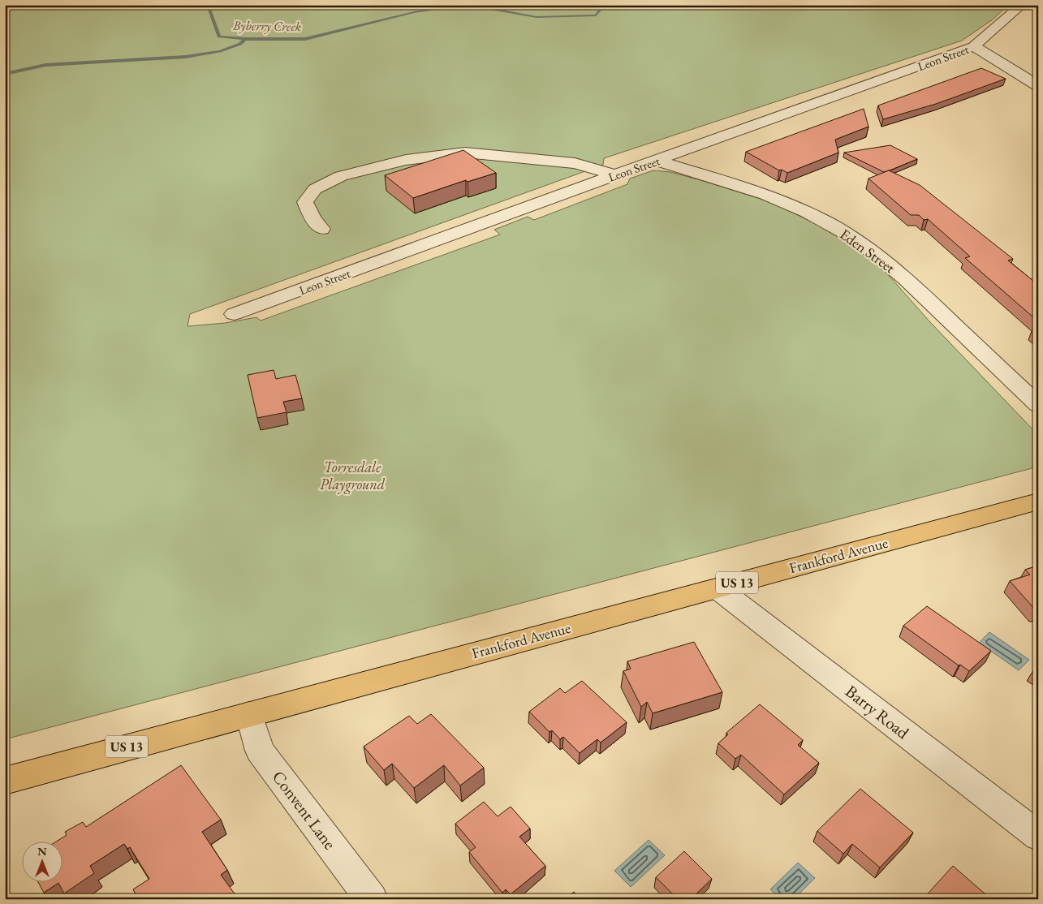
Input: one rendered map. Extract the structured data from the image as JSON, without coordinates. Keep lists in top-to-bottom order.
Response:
{
  "streets": {
    "main road": ["Frankford Avenue", "US 13"],
    "street": [
      "Leon Street",
      "Eden Street",
      "Barry Road",
      "Convent Lane"
    ]
  },
  "crossings": [
    ["Leon Street", "Eden Street"],
    ["Frankford Avenue", "Barry Road"],
    ["Frankford Avenue", "Convent Lane"]
  ],
  "water": ["Byberry Creek"],
  "parks": ["Torresdale Playground"],
  "north": "top"
}
